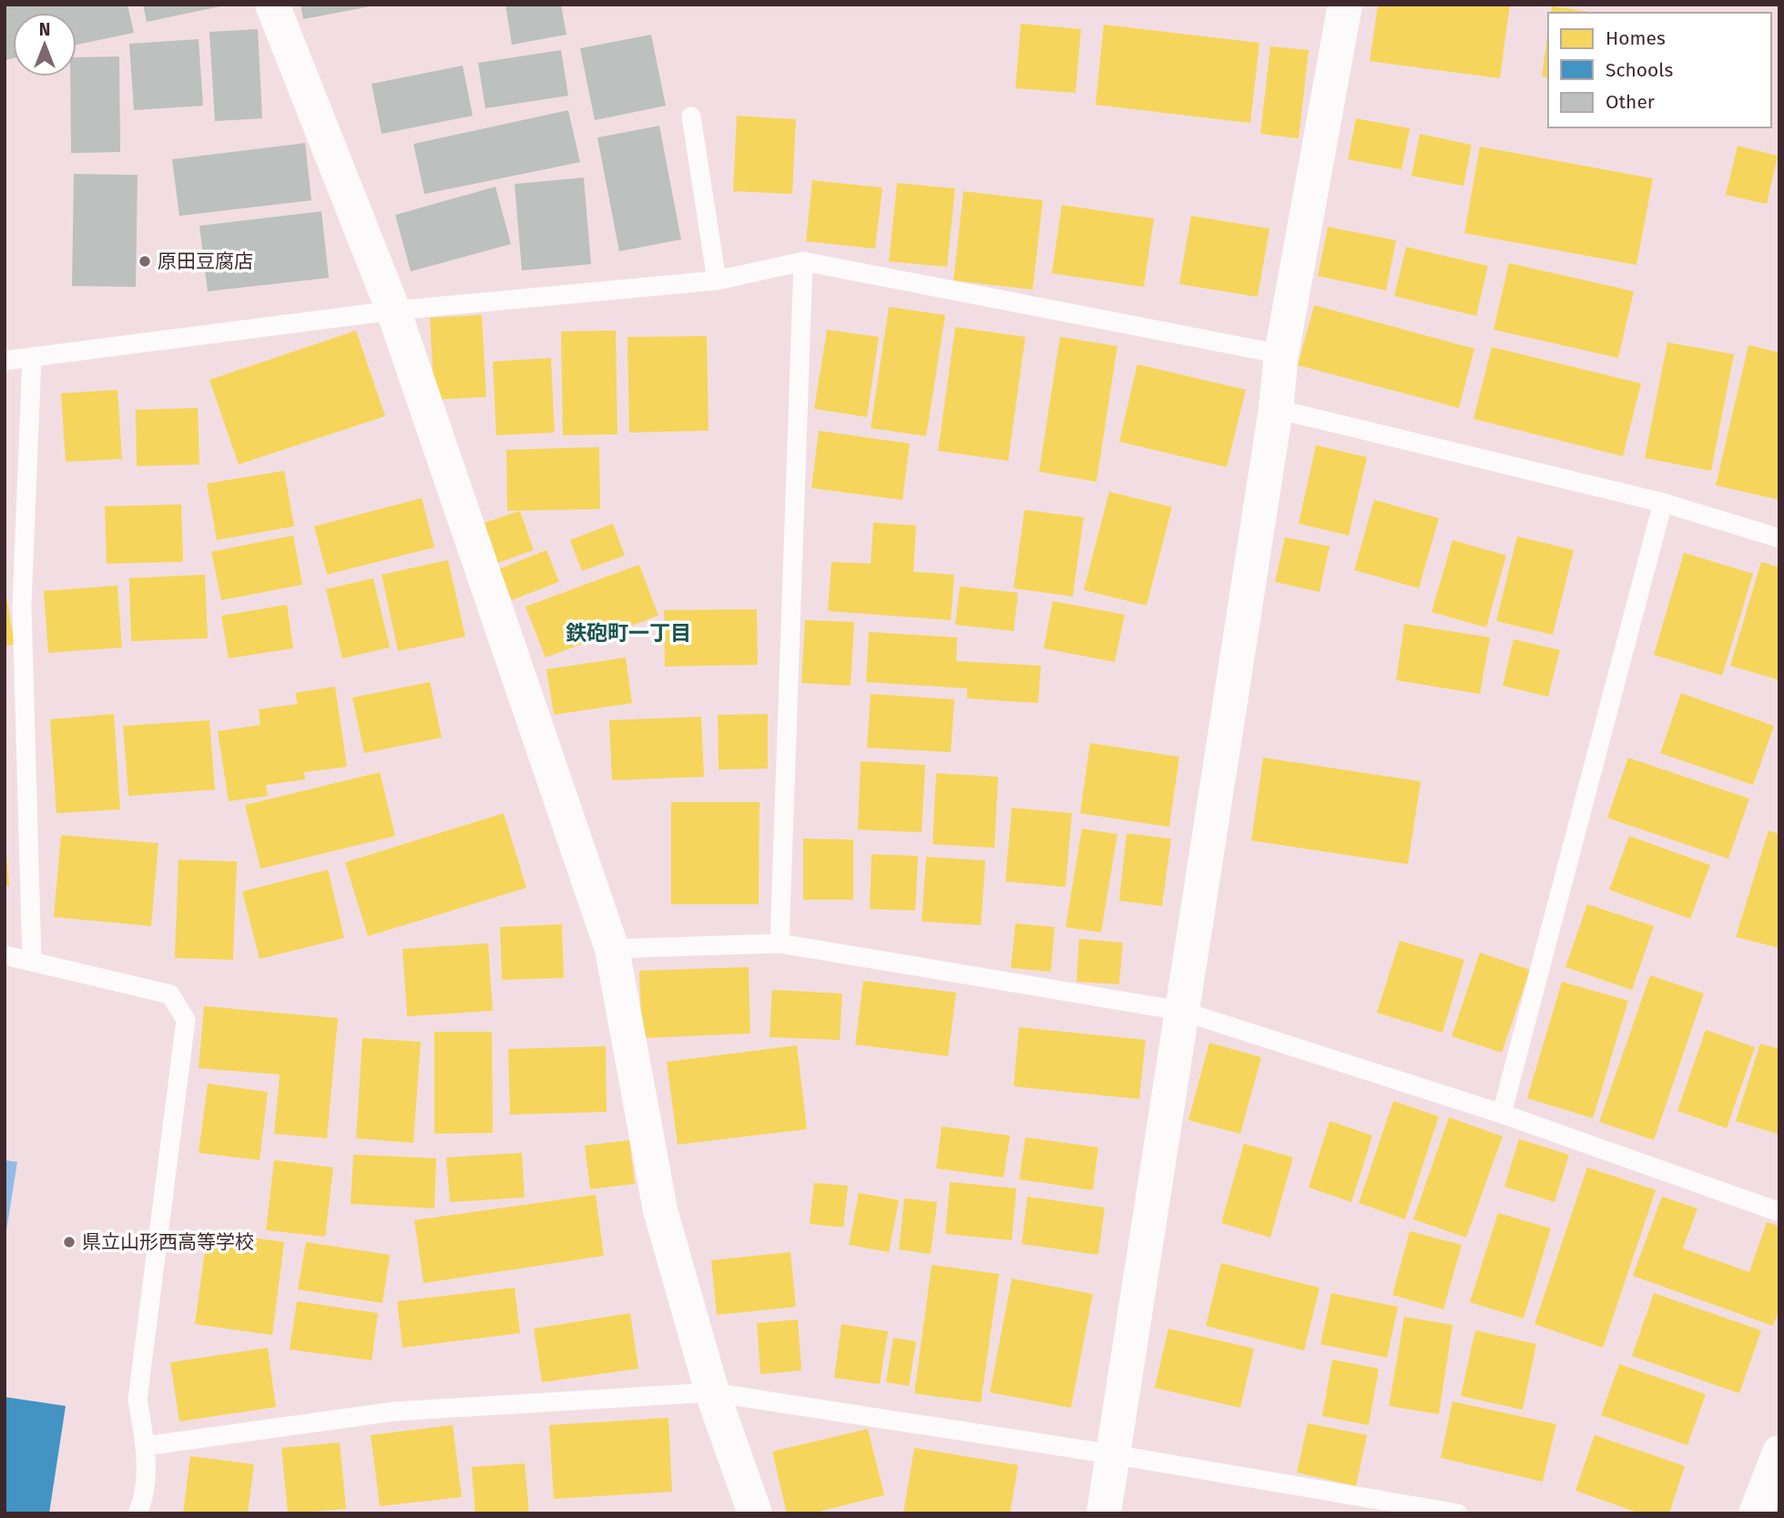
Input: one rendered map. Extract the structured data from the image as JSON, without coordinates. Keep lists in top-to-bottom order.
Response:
{
  "districts": ["鉄砲町一丁目"],
  "places": ["原田豆腐店", "県立山形西高等学校"],
  "legend": ["Homes", "Schools", "Other"],
  "north": "top"
}
